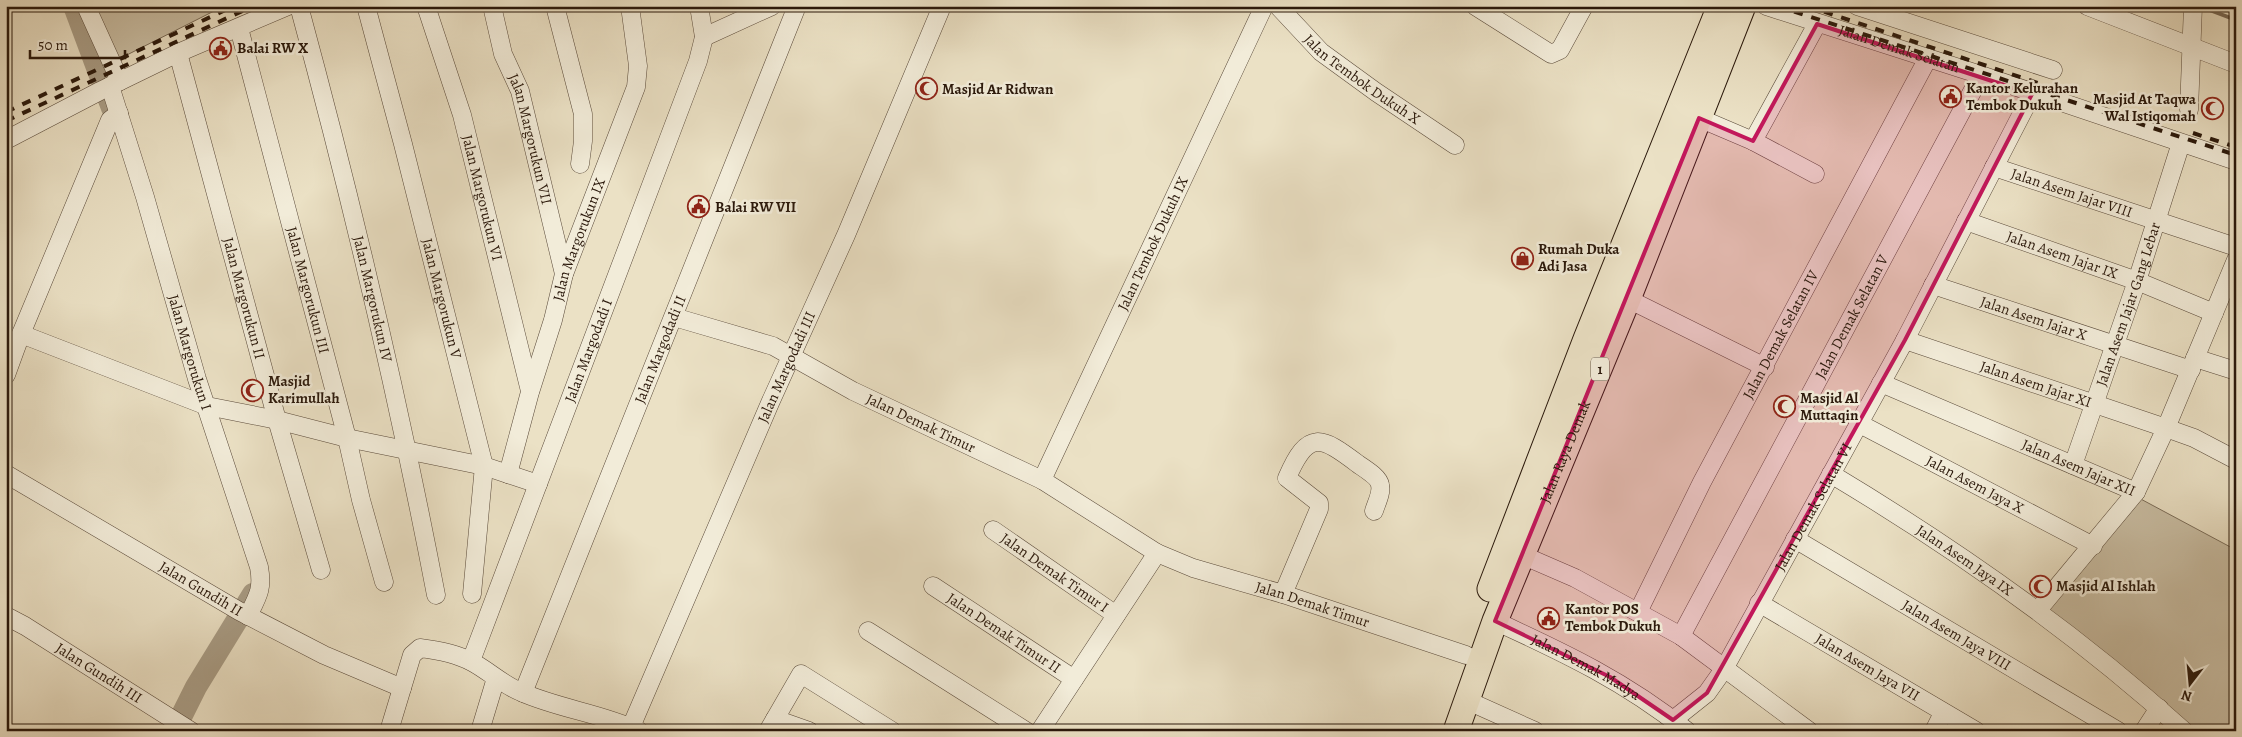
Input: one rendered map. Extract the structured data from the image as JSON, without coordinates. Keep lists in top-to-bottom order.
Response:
{
  "streets": {
    "highway": ["1", "Jalan Raya Demak"],
    "street": [
      "Jalan Demak Selatan",
      "Jalan Tembok Dukuh X",
      "Jalan Margorukun VII",
      "Jalan Asem Jajar VIII",
      "Jalan Margorukun VI",
      "Jalan Margorukun IX",
      "Jalan Tembok Dukuh IX",
      "Jalan Asem Jajar IX",
      "Jalan Margorukun III",
      "Jalan Margorukun II",
      "Jalan Margorukun V",
      "Jalan Margorukun IV",
      "Jalan Asem Jajar Gang Lebar",
      "Jalan Demak Selatan V",
      "Jalan Asem Jajar X",
      "Jalan Demak Selatan IV",
      "Jalan Margodadi I",
      "Jalan Margodadi II",
      "Jalan Margorukun I",
      "Jalan Margodadi III",
      "Jalan Asem Jajar XI",
      "Jalan Demak Timur",
      "Jalan Asem Jajar XII",
      "Jalan Asem Jaya X",
      "Jalan Demak Selatan VI",
      "Jalan Asem Jaya IX",
      "Jalan Demak Timur I",
      "Jalan Gundih II",
      "Jalan Demak Timur II",
      "Jalan Asem Jaya VIII",
      "Jalan Demak Madya",
      "Jalan Asem Jaya VII",
      "Jalan Gundih III"
    ]
  },
  "crossings": [
    ["Jalan Demak Selatan", "Jalan Asem Jajar Gang Lebar"],
    ["Jalan Demak Selatan", "Jalan Demak Selatan V"],
    ["Jalan Demak Selatan", "Jalan Demak Selatan IV"],
    ["Jalan Demak Selatan", "Jalan Demak Selatan VI"],
    ["Jalan Margorukun VII", "Jalan Margorukun IX"],
    ["Jalan Asem Jajar VIII", "Jalan Asem Jajar Gang Lebar"],
    ["Jalan Asem Jajar VIII", "Jalan Demak Selatan VI"],
    ["Jalan Margorukun VI", "Jalan Margorukun IX"],
    ["Jalan Tembok Dukuh IX", "Jalan Demak Timur"],
    ["Jalan Asem Jajar IX", "Jalan Asem Jajar Gang Lebar"],
    ["Jalan Asem Jajar IX", "Jalan Demak Selatan VI"],
    ["Jalan Asem Jajar Gang Lebar", "Jalan Asem Jajar X"],
    ["Jalan Asem Jajar Gang Lebar", "Jalan Asem Jajar XI"],
    ["Jalan Asem Jajar Gang Lebar", "Jalan Asem Jajar XII"],
    ["Jalan Asem Jajar X", "Jalan Demak Selatan VI"],
    ["Jalan Margodadi II", "Jalan Demak Timur"],
    ["Jalan Margorukun I", "Jalan Gundih II"],
    ["Jalan Margodadi III", "Jalan Demak Timur"],
    ["Jalan Asem Jajar XI", "Jalan Demak Selatan VI"],
    ["Jalan Demak Timur", "Jalan Raya Demak"],
    ["Jalan Raya Demak", "Jalan Demak Madya"],
    ["Jalan Asem Jajar XII", "Jalan Asem Jaya X"],
    ["Jalan Asem Jajar XII", "Jalan Demak Selatan VI"],
    ["Jalan Asem Jajar XII", "Jalan Asem Jaya IX"],
    ["Jalan Asem Jaya X", "Jalan Demak Selatan VI"],
    ["Jalan Demak Selatan VI", "Jalan Asem Jaya IX"],
    ["Jalan Demak Selatan VI", "Jalan Asem Jaya VIII"],
    ["Jalan Demak Selatan VI", "Jalan Demak Madya"],
    ["Jalan Demak Selatan VI", "Jalan Asem Jaya VII"]
  ],
  "places": {
    "public building": [
      "Balai RW X",
      "Kantor Kelurahan Tembok Dukuh",
      "Balai RW VII",
      "Kantor POS Tembok Dukuh"
    ],
    "mosque": [
      "Masjid Ar Ridwan",
      "Masjid At Taqwa Wal Istiqomah",
      "Masjid Karimullah",
      "Masjid Al Muttaqin",
      "Masjid Al Ishlah"
    ],
    "shop": ["Rumah Duka Adi Jasa"]
  },
  "scale_bar": "50 m",
  "north": "bottom"
}
